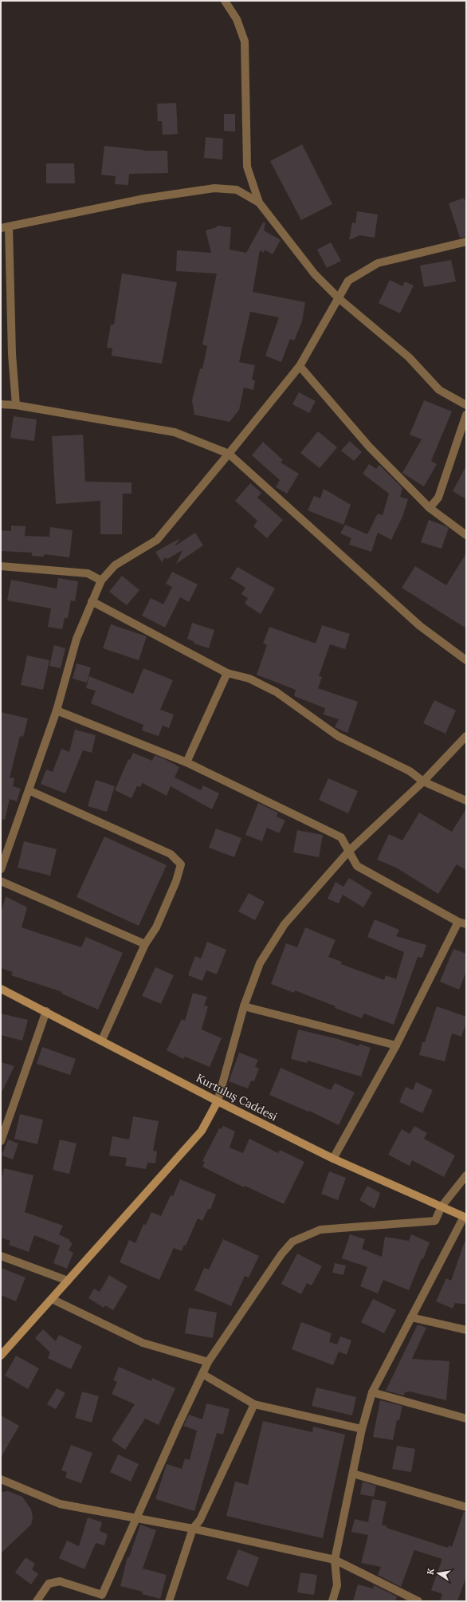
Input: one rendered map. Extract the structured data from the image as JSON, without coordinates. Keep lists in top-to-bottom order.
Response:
{
  "streets": {
    "main road": ["Kurtuluş Caddesi"]
  },
  "north": "left"
}
